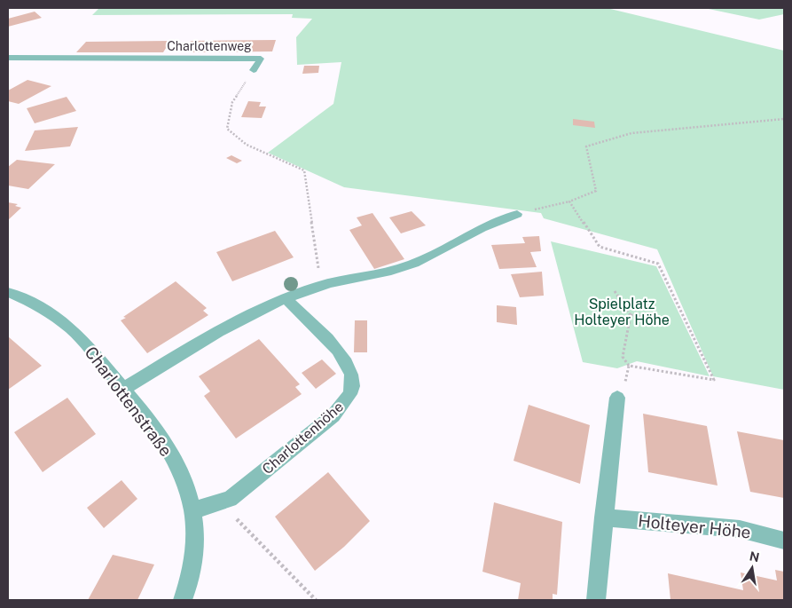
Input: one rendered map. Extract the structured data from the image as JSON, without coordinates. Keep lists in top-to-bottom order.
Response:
{
  "streets": {
    "street": [
      "Charlottenweg",
      "Charlottenstraße",
      "Charlottenhöhe",
      "Holteyer Höhe"
    ]
  },
  "crossings": [
    ["Charlottenstraße", "Charlottenhöhe"]
  ],
  "parks": ["Spielplatz Holteyer Höhe"],
  "north": "top"
}
